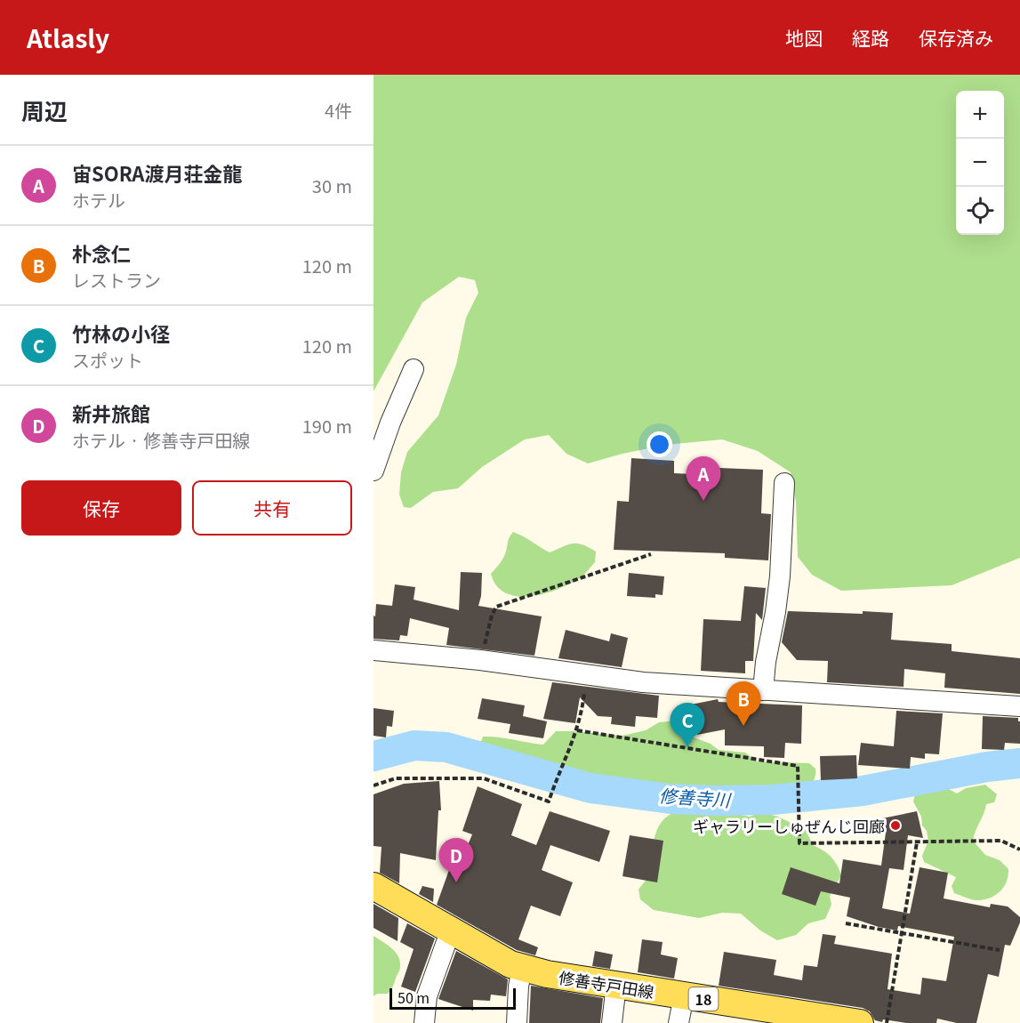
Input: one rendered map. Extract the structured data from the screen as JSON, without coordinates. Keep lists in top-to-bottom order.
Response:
{
  "streets": {
    "main road": ["修善寺戸田線", "18"]
  },
  "water": ["修善寺川"],
  "places": ["ギャラリーしゅぜんじ回廊"],
  "scale_bar": "50 m",
  "page": {
    "header": "Atlasly",
    "nav": ["地図", "経路", "保存済み"],
    "heading": ["周辺", "4件"],
    "map_buttons": ["+", "−"],
    "list": [
      {
        "mark": "A",
        "name": "宙SORA渡月荘金龍",
        "note": "ホテル",
        "value": "30 m"
      },
      {
        "mark": "B",
        "name": "朴念仁",
        "note": "レストラン",
        "value": "120 m"
      },
      {
        "mark": "C",
        "name": "竹林の小径",
        "note": "スポット",
        "value": "120 m"
      },
      {
        "mark": "D",
        "name": "新井旅館",
        "note": "ホテル · 修善寺戸田線",
        "value": "190 m"
      }
    ],
    "pins": [
      "A",
      "B",
      "C",
      "D"
    ],
    "buttons": ["保存", "共有"],
    "scale": "50 m"
  }
}
